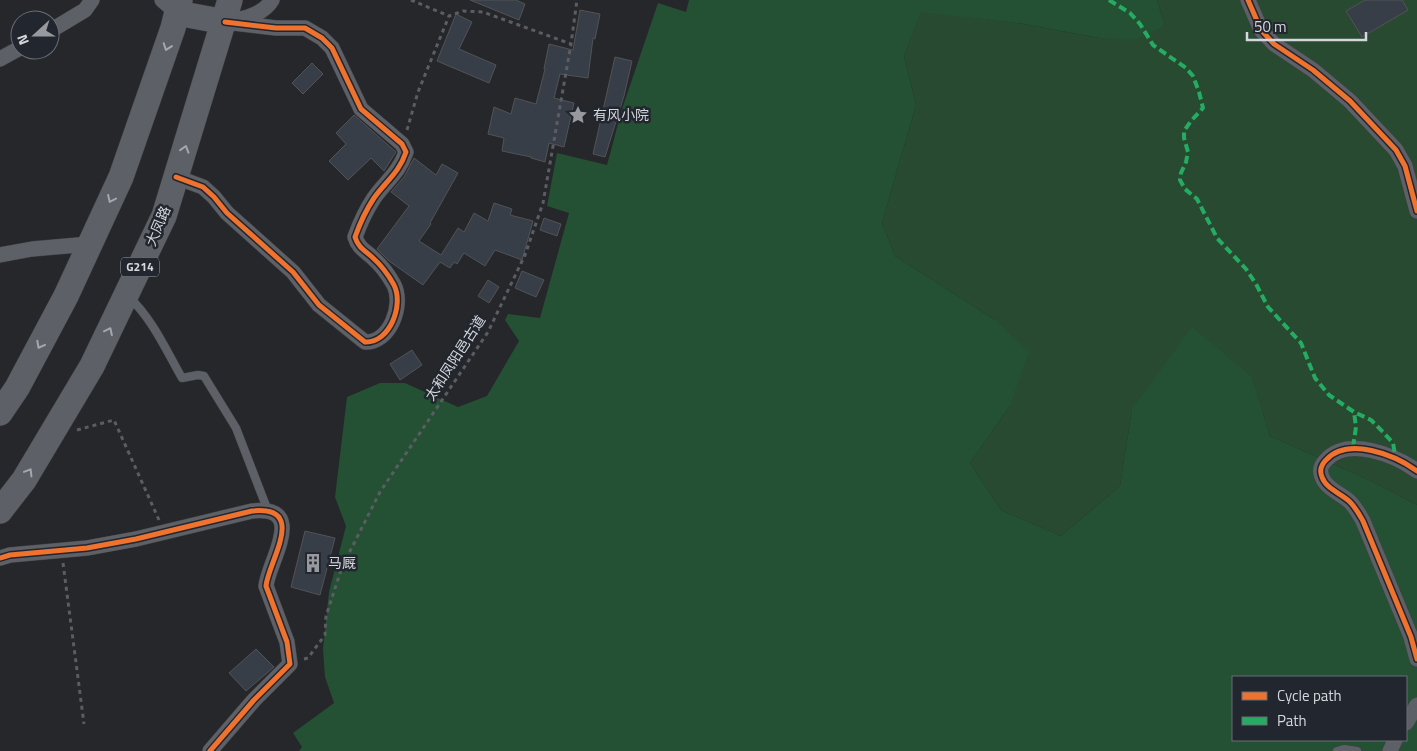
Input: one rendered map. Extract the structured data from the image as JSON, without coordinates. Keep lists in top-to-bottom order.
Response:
{
  "streets": {
    "highway": ["大凤路", "G214"],
    "path": ["太和凤阳邑古道"]
  },
  "places": {
    "place": ["有风小院"],
    "building": ["马厩"]
  },
  "legend": ["Cycle path", "Path"],
  "scale_bar": "50 m",
  "north": "left"
}
